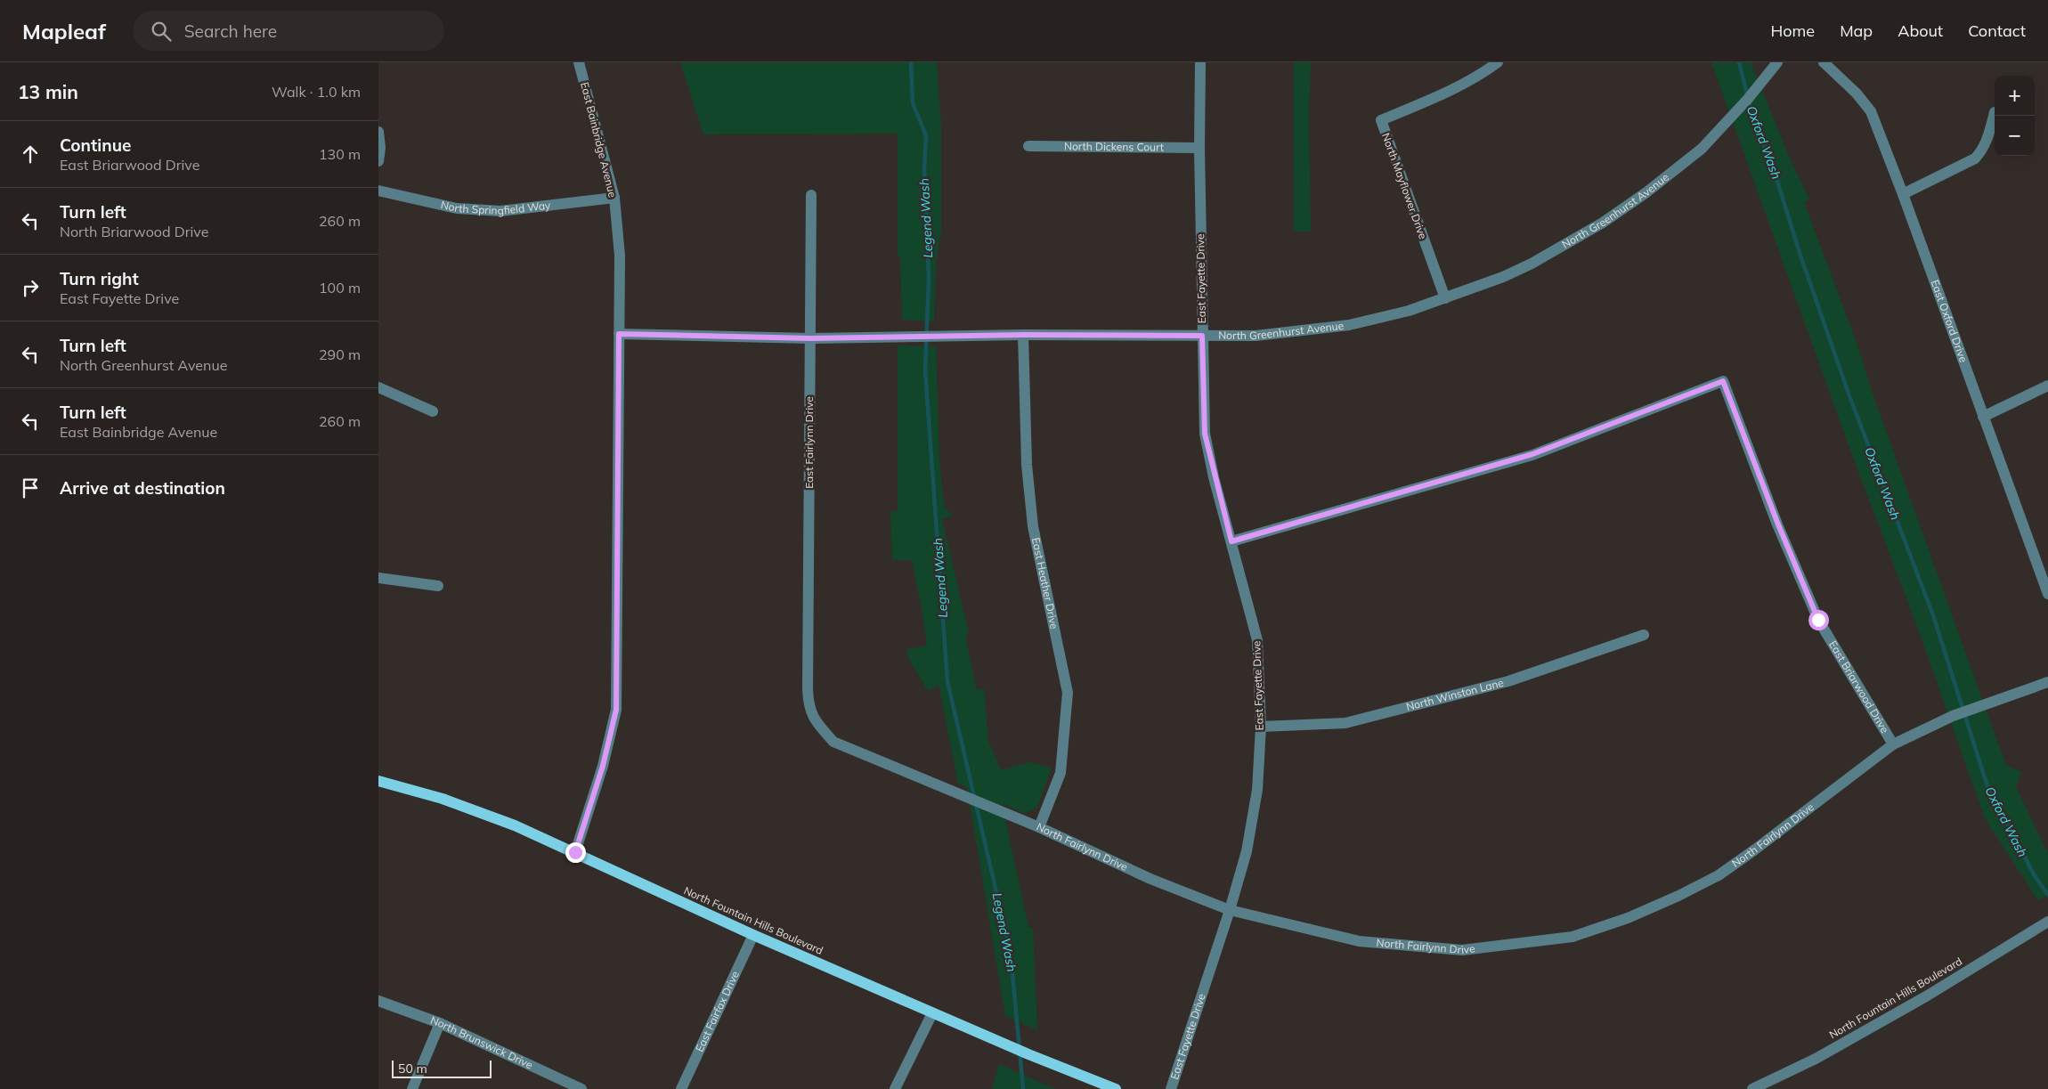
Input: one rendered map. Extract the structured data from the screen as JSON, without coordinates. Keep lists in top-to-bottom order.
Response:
{
  "streets": {
    "main road": ["North Fountain Hills Boulevard"],
    "street": [
      "East Bainbridge Avenue",
      "North Dickens Court",
      "North Mayflower Drive",
      "North Springfield Way",
      "North Greenhurst Avenue",
      "East Fayette Drive",
      "East Oxford Drive",
      "East Fairlynn Drive",
      "East Heather Drive",
      "East Briarwood Drive",
      "North Winston Lane",
      "North Fairlynn Drive",
      "East Fairfax Drive",
      "North Brunswick Drive"
    ]
  },
  "crossings": [
    ["East Bainbridge Avenue", "North Springfield Way"],
    ["East Bainbridge Avenue", "North Greenhurst Avenue"],
    ["East Bainbridge Avenue", "North Fountain Hills Boulevard"],
    ["North Dickens Court", "East Fayette Drive"],
    ["North Mayflower Drive", "North Greenhurst Avenue"],
    ["North Greenhurst Avenue", "East Fayette Drive"],
    ["North Greenhurst Avenue", "East Fairlynn Drive"],
    ["North Greenhurst Avenue", "East Heather Drive"],
    ["East Fayette Drive", "East Briarwood Drive"],
    ["East Fayette Drive", "North Winston Lane"],
    ["East Fayette Drive", "North Fairlynn Drive"],
    ["East Fairlynn Drive", "North Fairlynn Drive"],
    ["East Heather Drive", "North Fairlynn Drive"],
    ["East Briarwood Drive", "North Fairlynn Drive"],
    ["North Fountain Hills Boulevard", "East Fairfax Drive"]
  ],
  "water": ["Oxford Wash", "Legend Wash"],
  "scale_bar": "50 m",
  "page": {
    "header": "Mapleaf",
    "search": "Search here",
    "nav": [
      "Home",
      "Map",
      "About",
      "Contact"
    ],
    "heading": ["13 min", "Walk · 1.0 km"],
    "map_buttons": ["+", "−"],
    "list": [
      ["Continue", "East Briarwood Drive", "130 m"],
      ["Turn left", "North Briarwood Drive", "260 m"],
      ["Turn right", "East Fayette Drive", "100 m"],
      ["Turn left", "North Greenhurst Avenue", "290 m"],
      ["Turn left", "East Bainbridge Avenue", "260 m"],
      "Arrive at destination"
    ],
    "scale": "50 m"
  }
}
